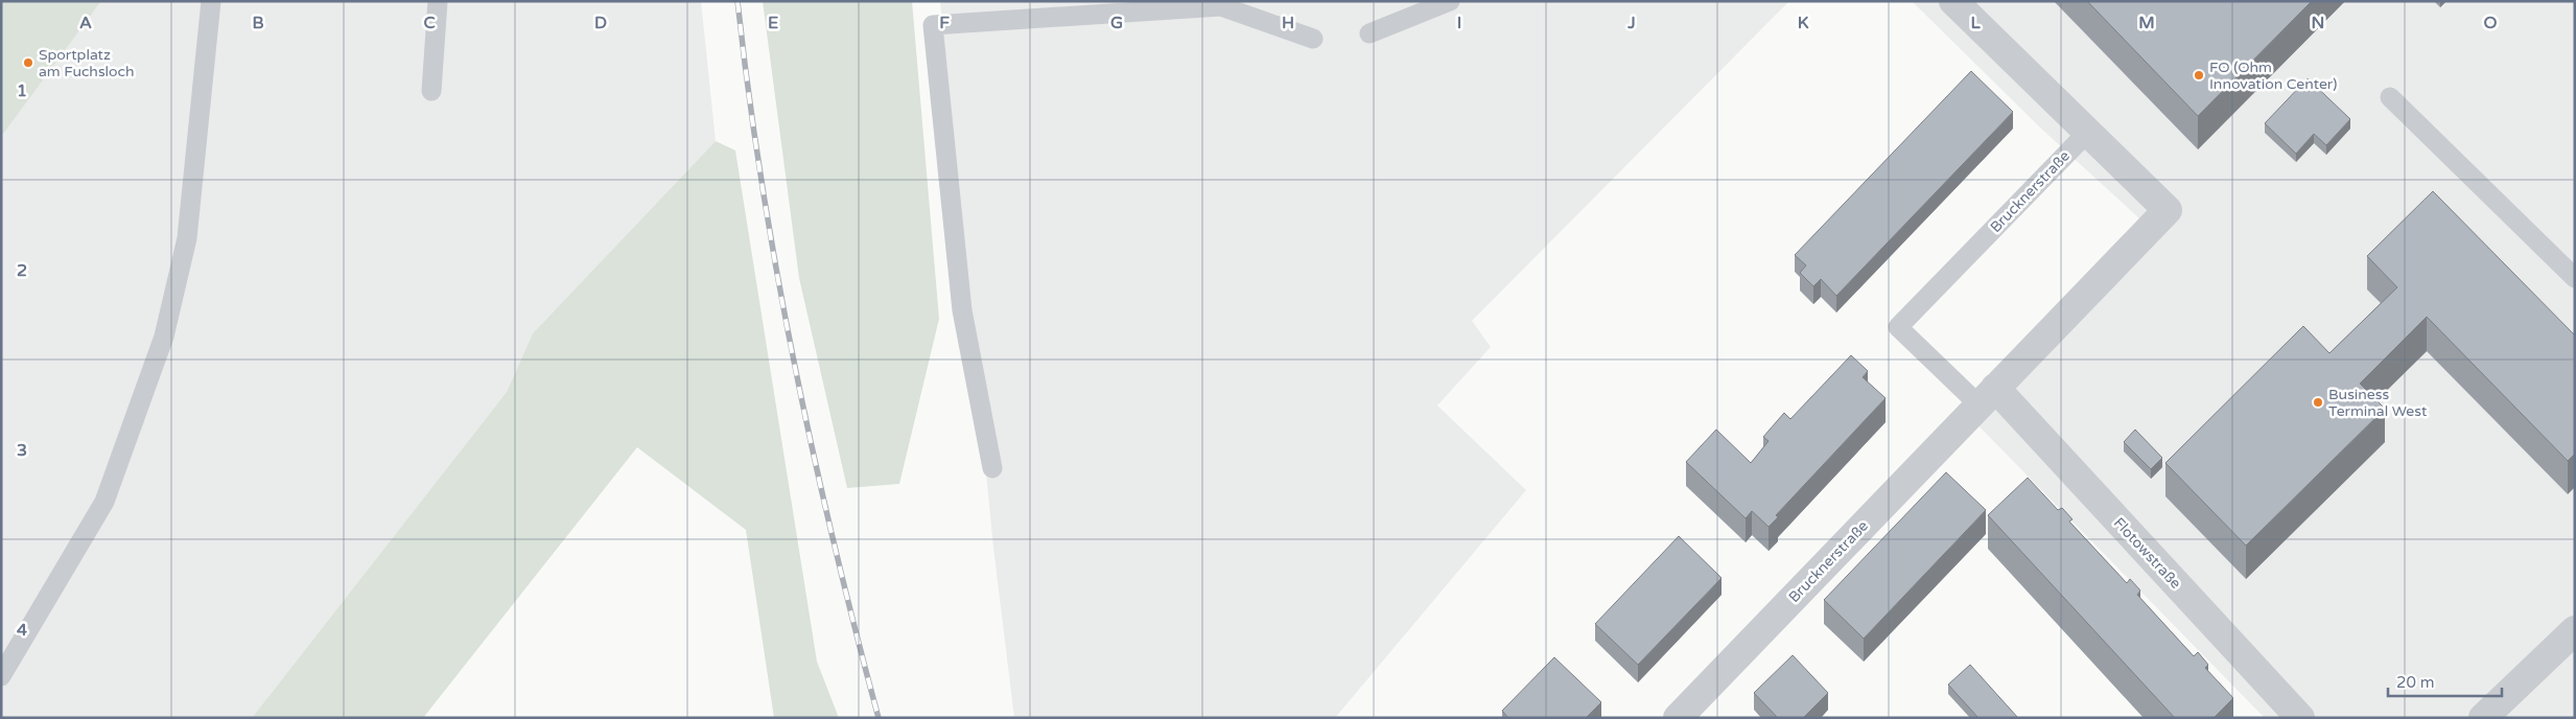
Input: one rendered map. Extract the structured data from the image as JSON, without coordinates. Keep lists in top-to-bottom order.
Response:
{
  "streets": {
    "street": ["Brucknerstraße", "Flotowstraße"]
  },
  "crossings": [
    ["Brucknerstraße", "Flotowstraße"]
  ],
  "places": ["Sportplatz am Fuchsloch", "FO (Ohm Innovation Center)", "Business Terminal West"],
  "scale_bar": "20 m",
  "grid": {
    "columns": [
      "A",
      "B",
      "C",
      "D",
      "E",
      "F",
      "G",
      "H",
      "I",
      "J",
      "K",
      "L",
      "M",
      "N",
      "O"
    ],
    "rows": [
      "1",
      "2",
      "3",
      "4"
    ]
  }
}
